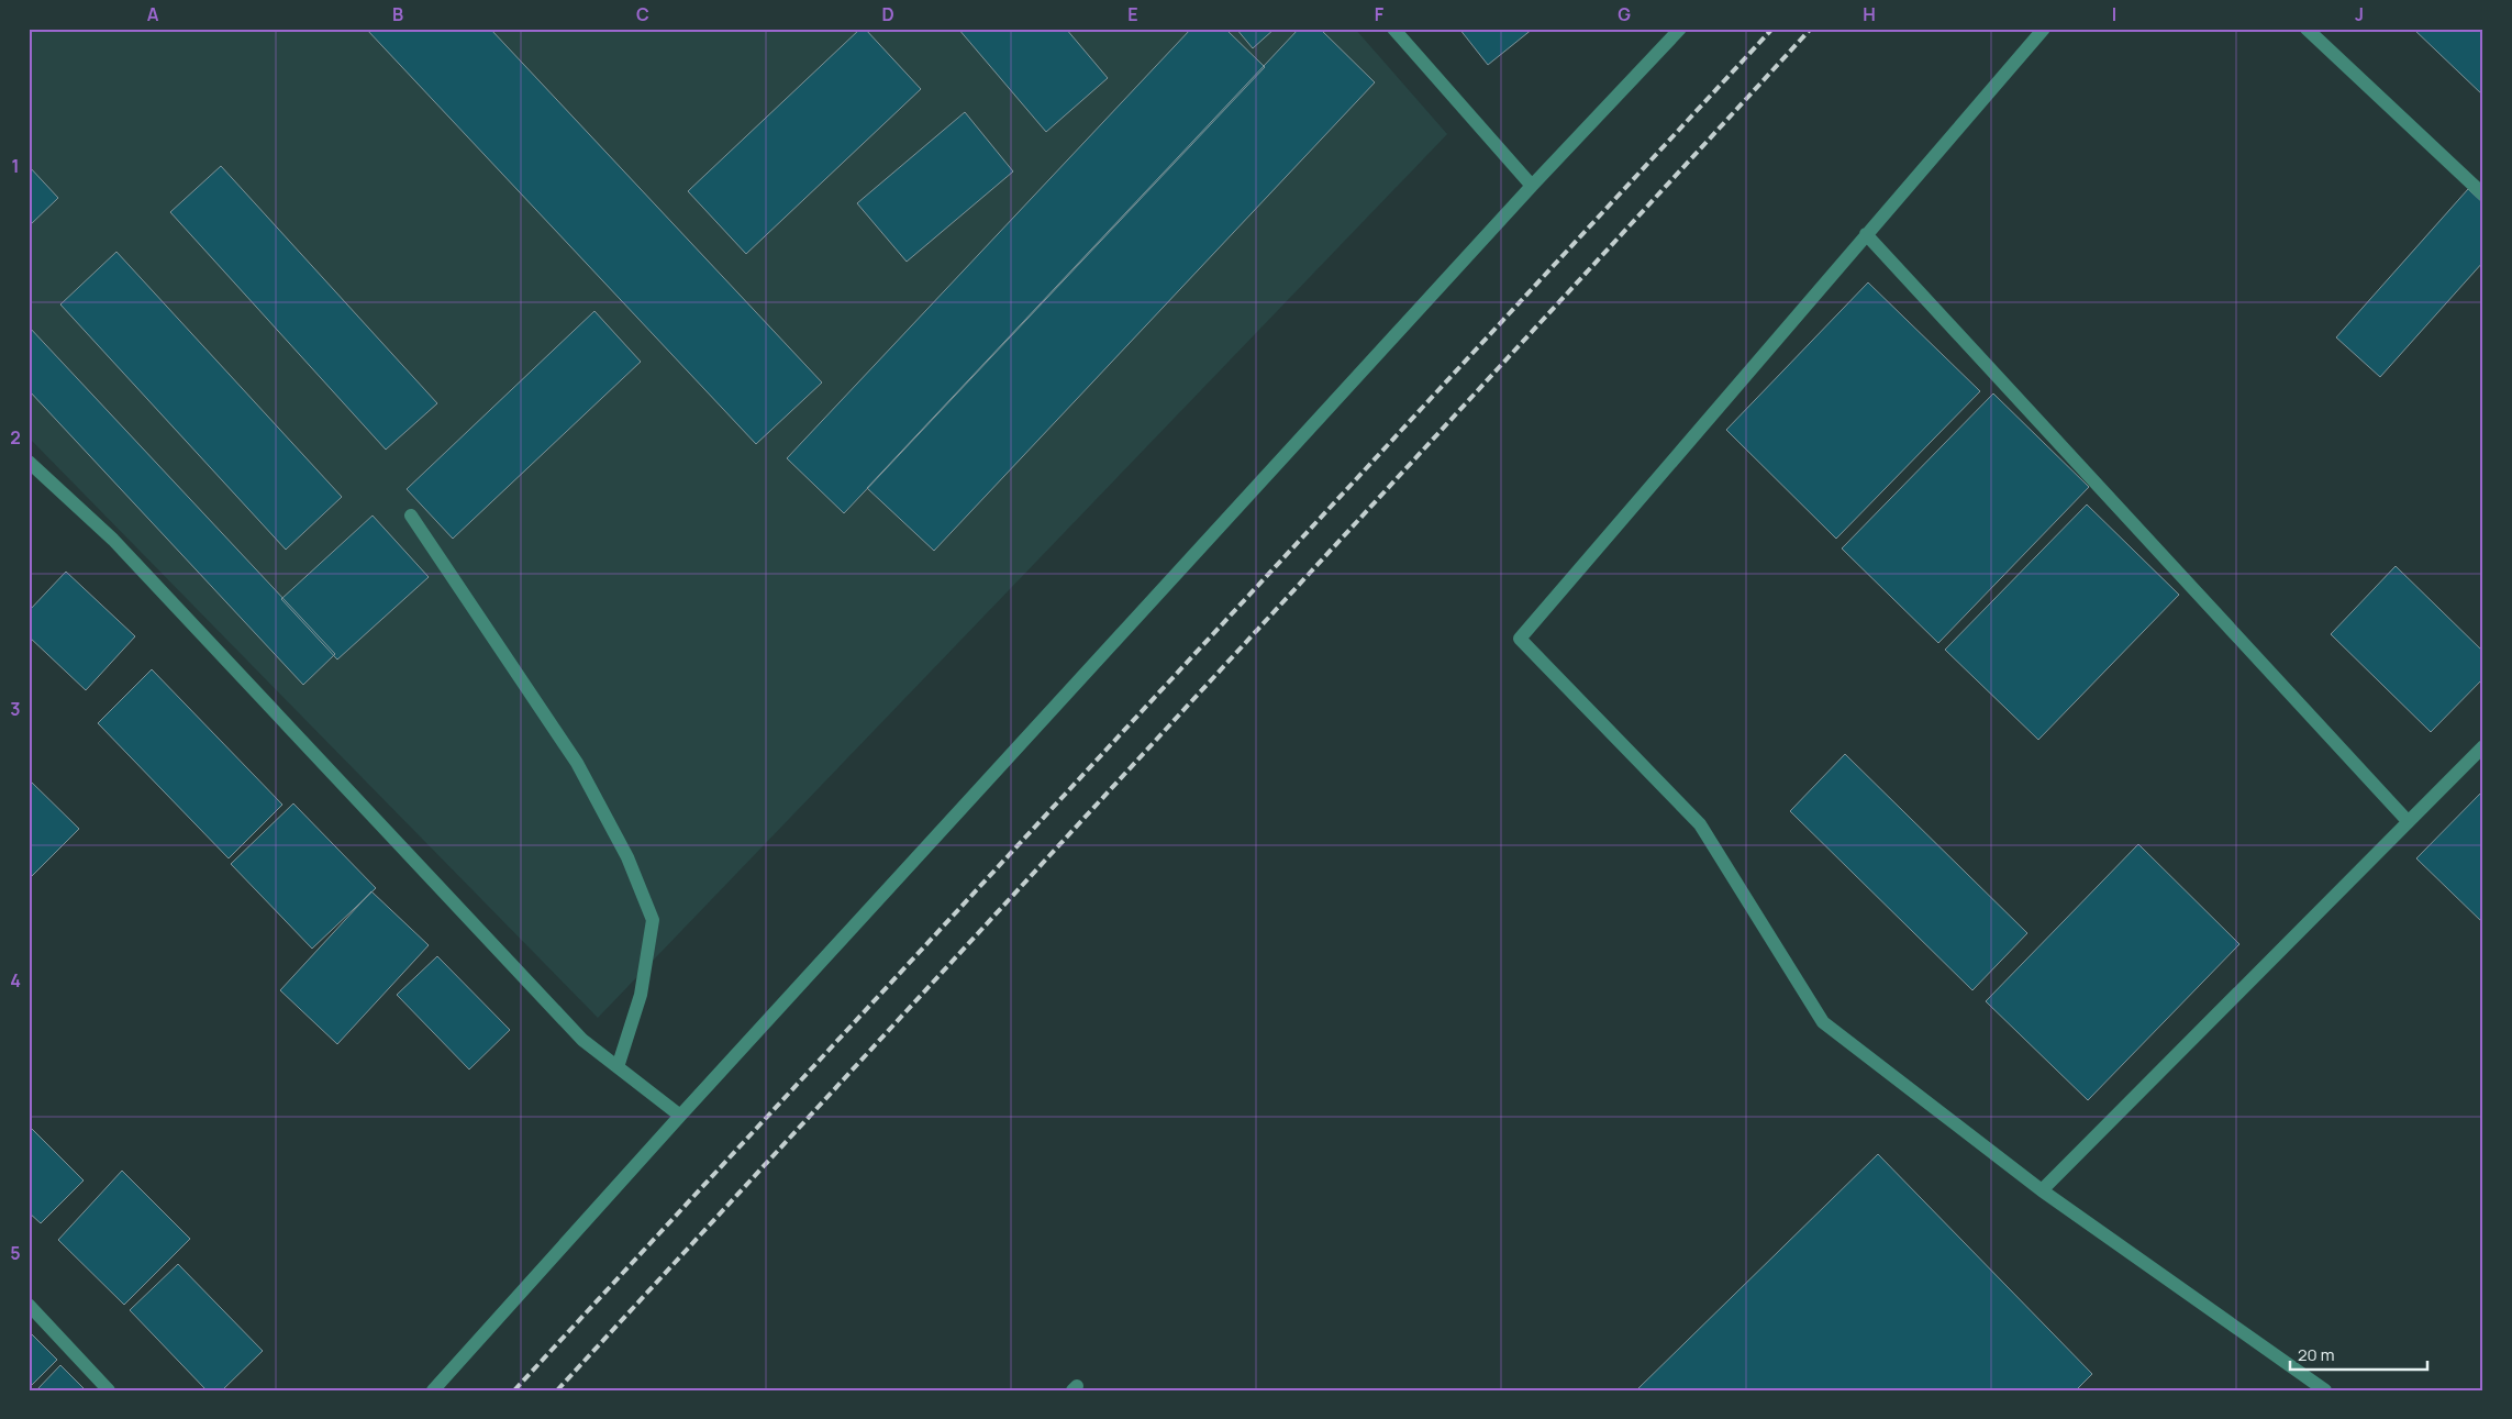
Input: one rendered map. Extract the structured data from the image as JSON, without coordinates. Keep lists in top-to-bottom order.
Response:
{
  "scale_bar": "20 m",
  "grid": {
    "columns": [
      "A",
      "B",
      "C",
      "D",
      "E",
      "F",
      "G",
      "H",
      "I",
      "J"
    ],
    "rows": [
      "1",
      "2",
      "3",
      "4",
      "5"
    ]
  }
}
